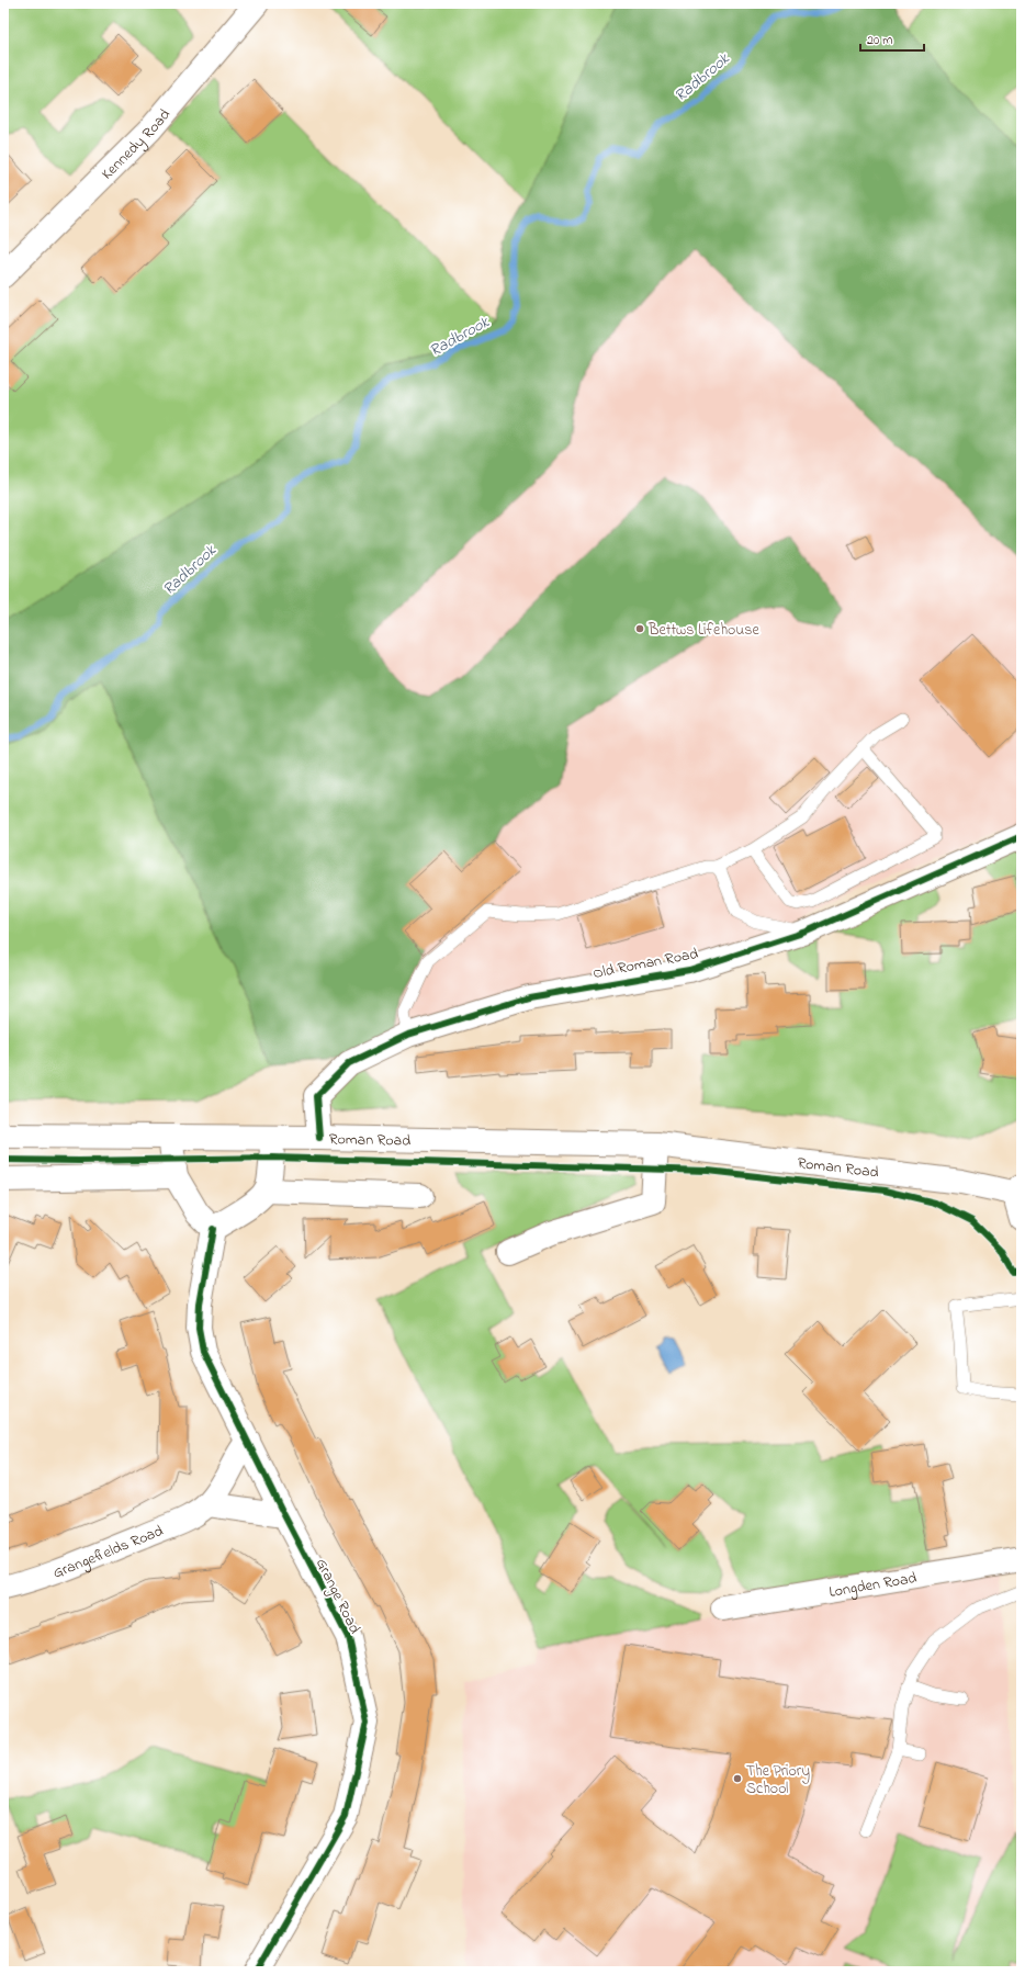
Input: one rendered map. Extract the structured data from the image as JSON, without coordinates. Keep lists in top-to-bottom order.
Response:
{
  "streets": {
    "street": [
      "Kennedy Road",
      "Old Roman Road",
      "Roman Road",
      "Grangefields Road",
      "Longden Road",
      "Grange Road"
    ]
  },
  "crossings": [
    ["Old Roman Road", "Roman Road"],
    ["Grangefields Road", "Grange Road"]
  ],
  "water": ["Radbrook"],
  "places": ["Bettws Lifehouse", "The Priory School"],
  "scale_bar": "20 m"
}
